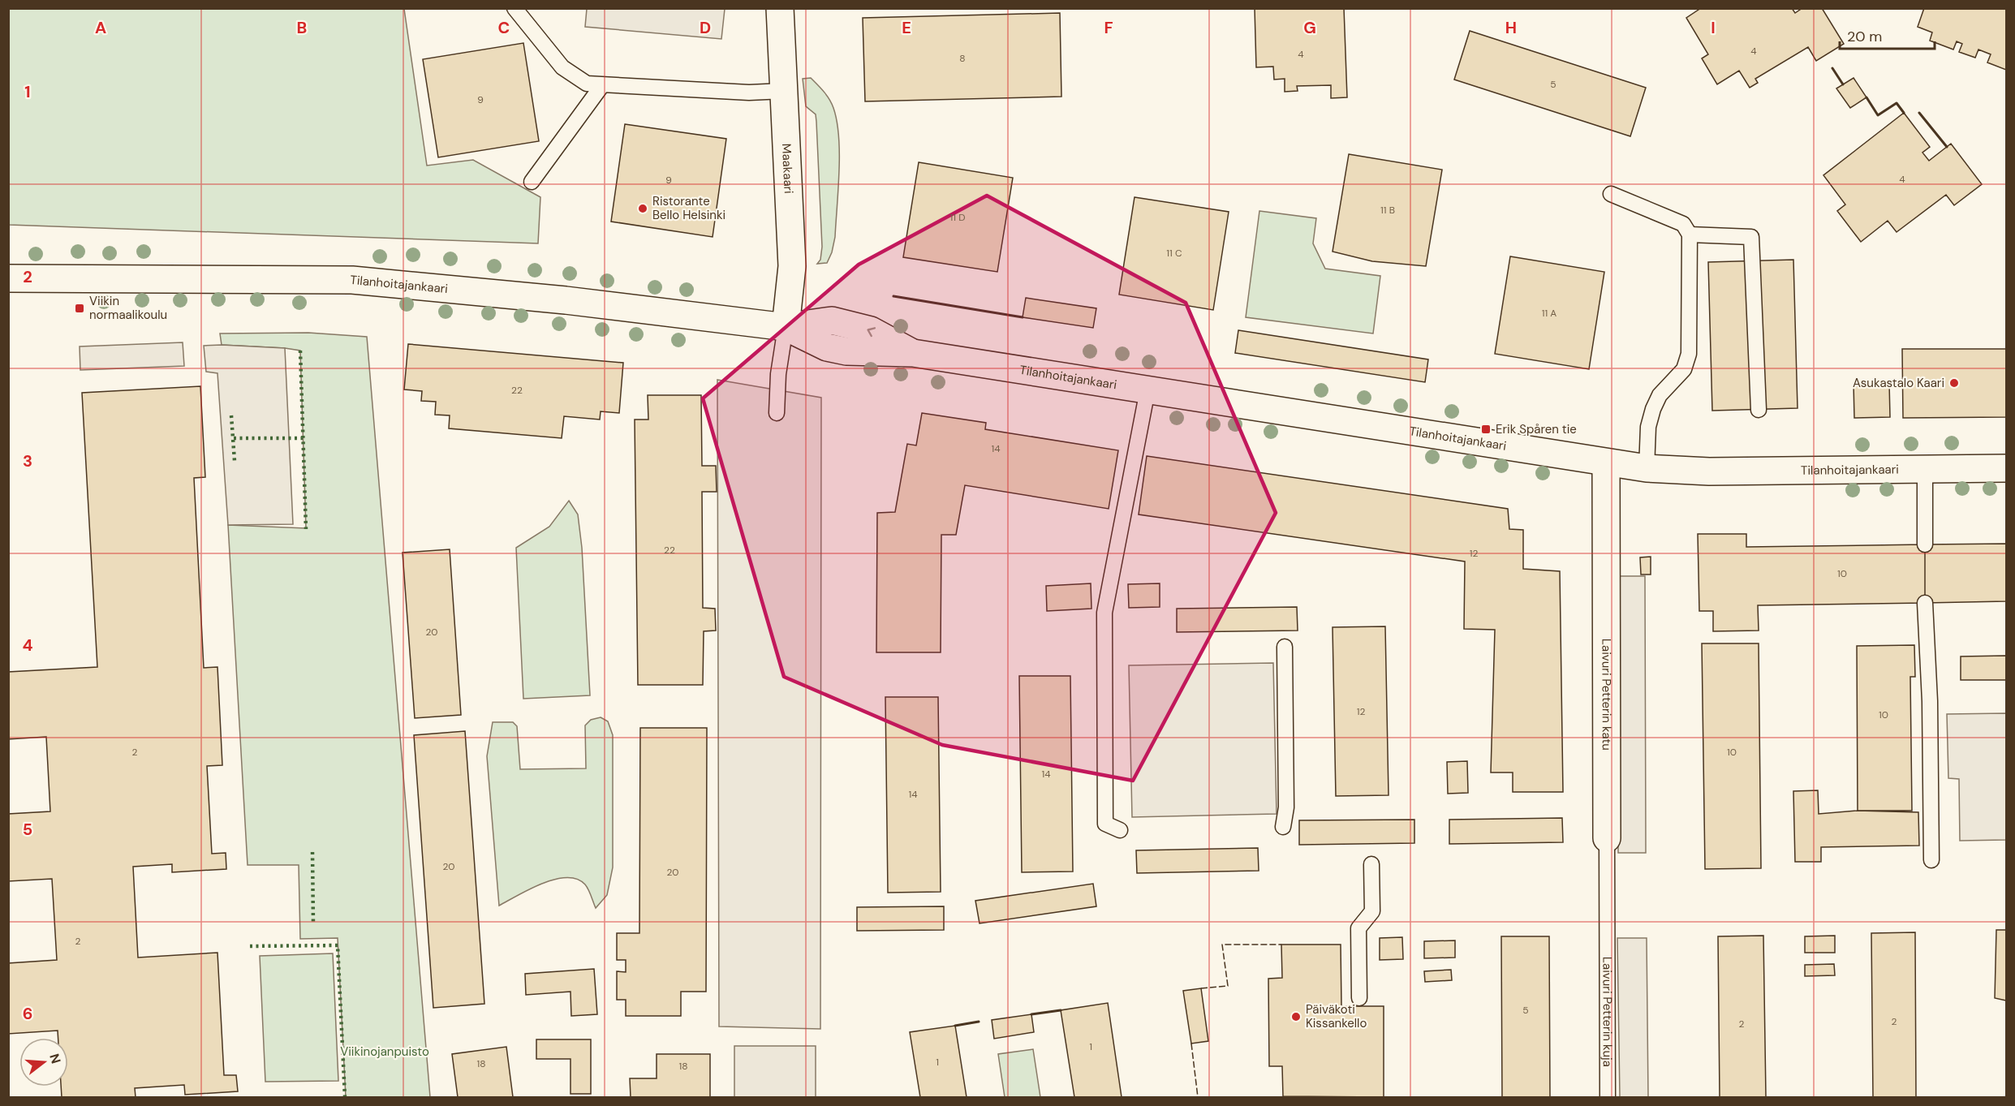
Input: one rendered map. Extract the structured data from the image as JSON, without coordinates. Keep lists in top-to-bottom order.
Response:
{
  "streets": {
    "street": ["Maakaari", "Tilanhoitajankaari", "Laivuri Petterin katu"],
    "lane": ["Laivuri Petterin kuja"]
  },
  "crossings": [
    ["Maakaari", "Tilanhoitajankaari"],
    ["Tilanhoitajankaari", "Laivuri Petterin katu"],
    ["Laivuri Petterin katu", "Laivuri Petterin kuja"]
  ],
  "parks": ["Viikinojanpuisto"],
  "places": {
    "other": ["Ristorante Bello Helsinki", "Asukastalo Kaari", "Päiväkoti Kissankello"],
    "transit": ["Viikin normaalikoulu", "Erik Spåren tie"]
  },
  "house_numbers": [
    "4",
    "4",
    "8",
    "5",
    "9",
    "4",
    "9",
    "11 B",
    "11 D",
    "11 C",
    "11 A",
    "22",
    "14",
    "22",
    "12",
    "10",
    "20",
    "12",
    "10",
    "2",
    "10",
    "14",
    "14",
    "20",
    "20",
    "2",
    "5",
    "2",
    "2",
    "1",
    "1",
    "18",
    "18"
  ],
  "scale_bar": "20 m",
  "north": "right",
  "grid": {
    "columns": [
      "A",
      "B",
      "C",
      "D",
      "E",
      "F",
      "G",
      "H",
      "I"
    ],
    "rows": [
      "1",
      "2",
      "3",
      "4",
      "5",
      "6"
    ]
  }
}
